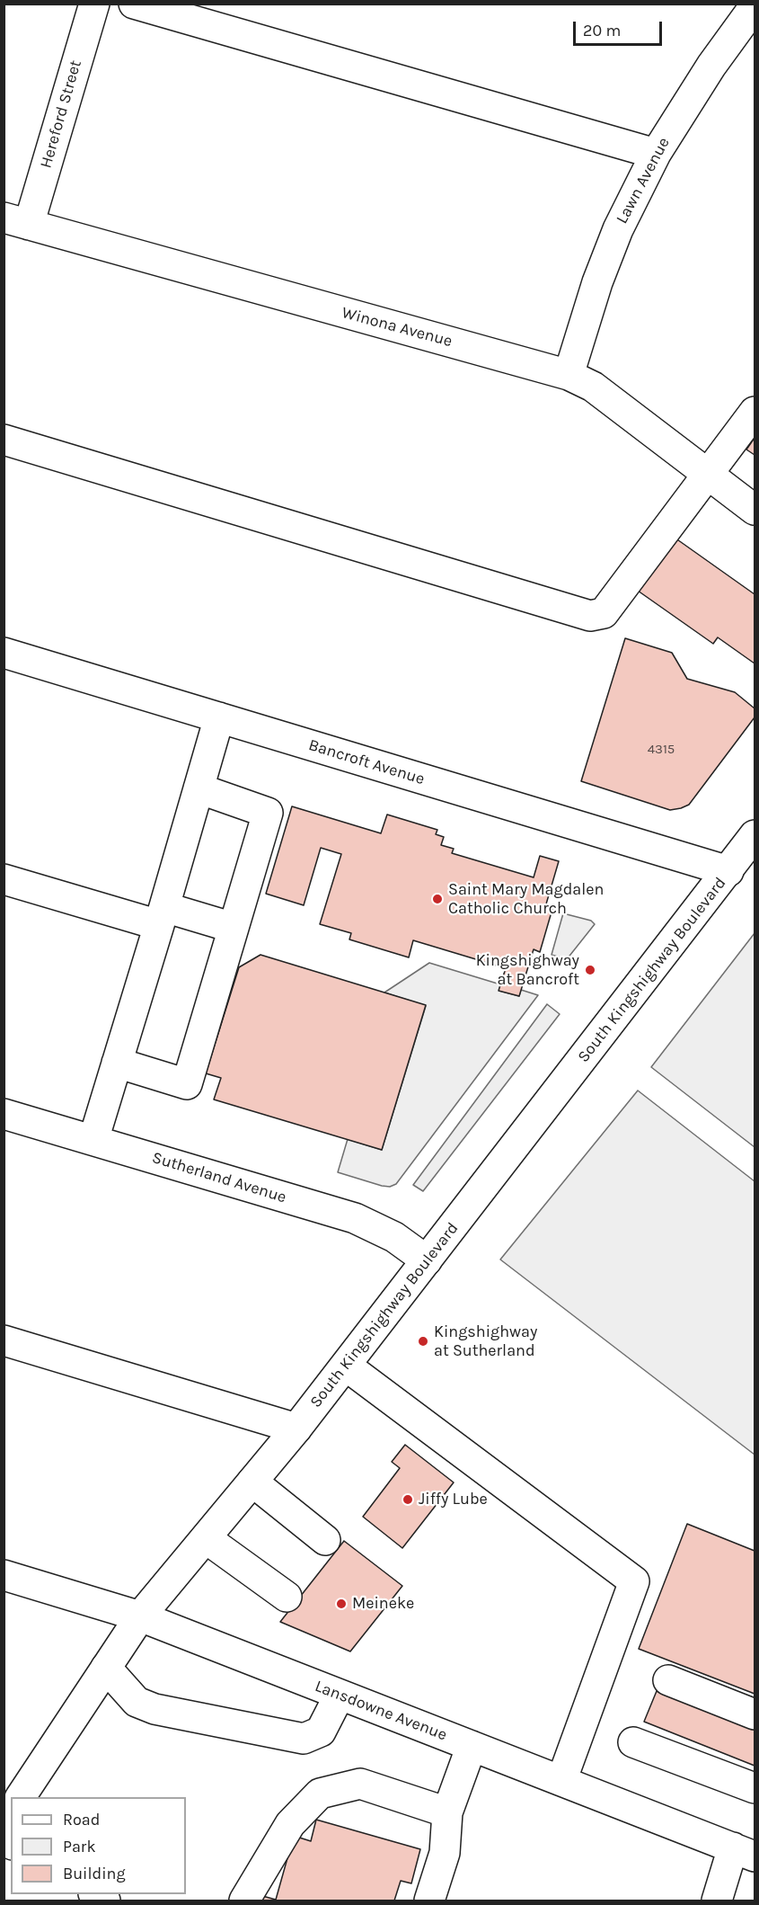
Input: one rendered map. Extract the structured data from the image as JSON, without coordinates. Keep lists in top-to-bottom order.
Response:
{
  "streets": {
    "street": [
      "Hereford Street",
      "Lawn Avenue",
      "Winona Avenue",
      "Bancroft Avenue",
      "South Kingshighway Boulevard",
      "Sutherland Avenue",
      "Lansdowne Avenue"
    ]
  },
  "crossings": [
    ["Hereford Street", "Winona Avenue"],
    ["Lawn Avenue", "Winona Avenue"],
    ["Bancroft Avenue", "South Kingshighway Boulevard"],
    ["South Kingshighway Boulevard", "Sutherland Avenue"],
    ["South Kingshighway Boulevard", "Lansdowne Avenue"]
  ],
  "places": [
    "Saint Mary Magdalen Catholic Church",
    "Kingshighway at Bancroft",
    "Kingshighway at Sutherland",
    "Jiffy Lube",
    "Meineke"
  ],
  "house_numbers": ["4315"],
  "legend": ["Road", "Park", "Building"],
  "scale_bar": "20 m"
}
